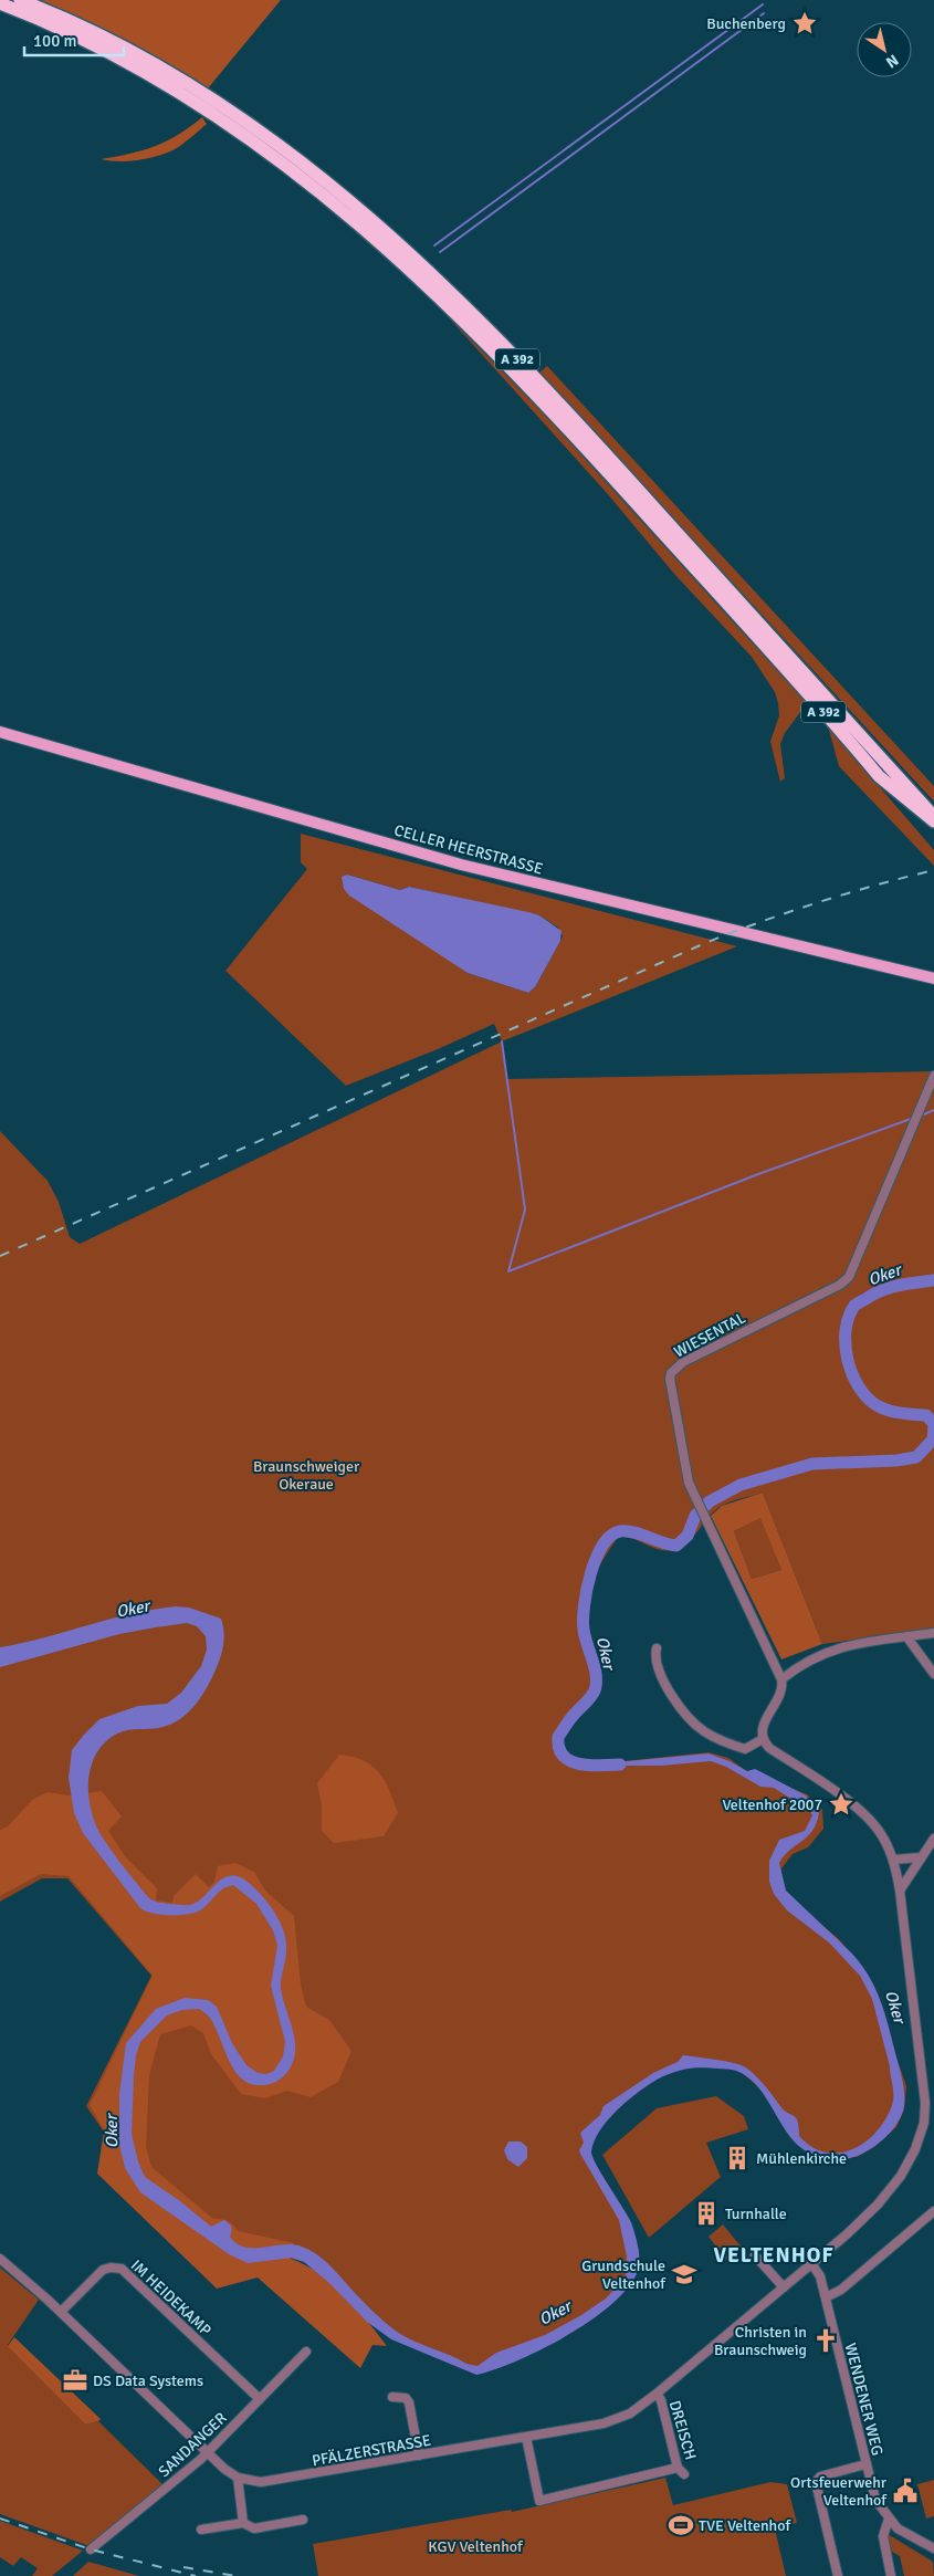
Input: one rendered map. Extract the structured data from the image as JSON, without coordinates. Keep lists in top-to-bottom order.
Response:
{
  "streets": {
    "highway": ["A 392"],
    "main road": ["CELLER HEERSTRASSE"],
    "street": [
      "WIESENTAL",
      "IM HEIDEKAMP",
      "WENDENER WEG",
      "DREISCH",
      "SANDANGER",
      "PFÄLZERSTRASSE"
    ]
  },
  "crossings": [
    ["IM HEIDEKAMP", "SANDANGER"],
    ["WENDENER WEG", "PFÄLZERSTRASSE"],
    ["DREISCH", "PFÄLZERSTRASSE"]
  ],
  "districts": ["VELTENHOF"],
  "water": ["Oker"],
  "parks": ["Braunschweiger Okeraue", "KGV Veltenhof"],
  "places": {
    "place": ["Buchenberg", "Veltenhof 2007"],
    "building": ["Mühlenkirche", "Turnhalle"],
    "school or university": ["Grundschule Veltenhof"],
    "church": ["Christen in Braunschweig"],
    "office": ["DS Data Systems"],
    "public building": ["Ortsfeuerwehr Veltenhof"],
    "sports": ["TVE Veltenhof"]
  },
  "scale_bar": "100 m",
  "north": "bottom right"
}
